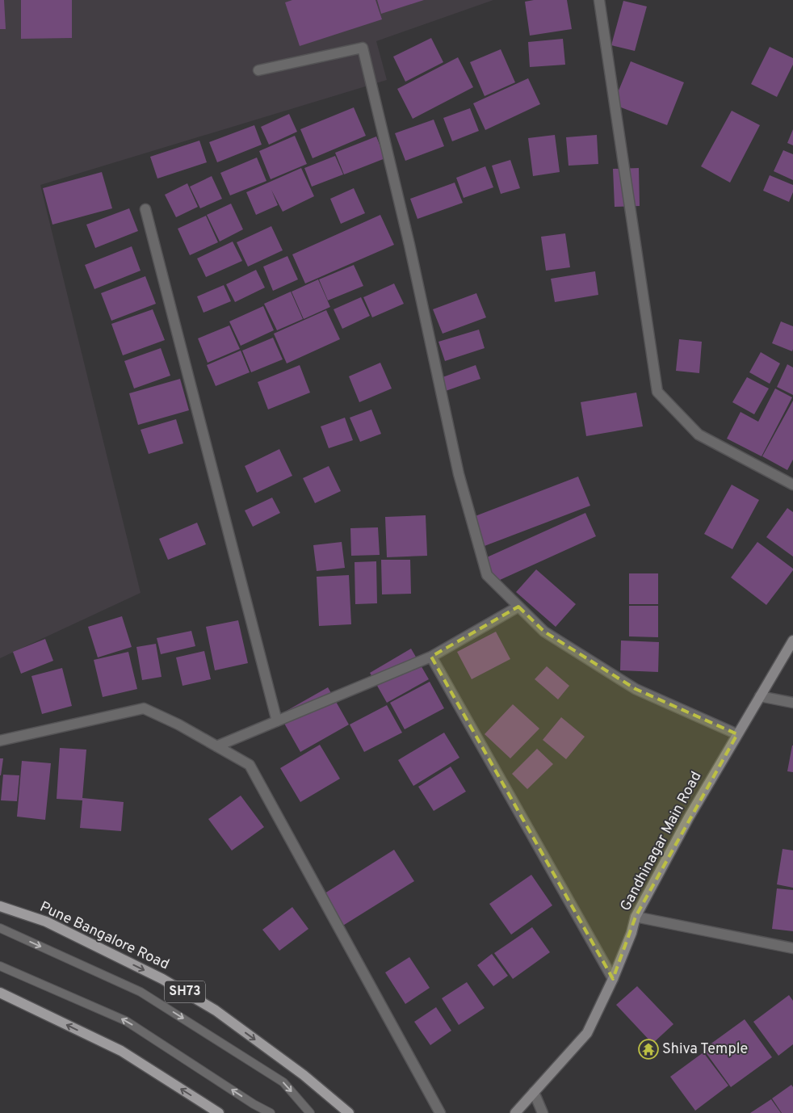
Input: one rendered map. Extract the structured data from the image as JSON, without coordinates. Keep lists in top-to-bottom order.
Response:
{
  "streets": {
    "main road": ["Pune Bangalore Road", "SH73"],
    "street": ["Gandhinagar Main Road"]
  },
  "places": {
    "temple": ["Shiva Temple"]
  }
}
